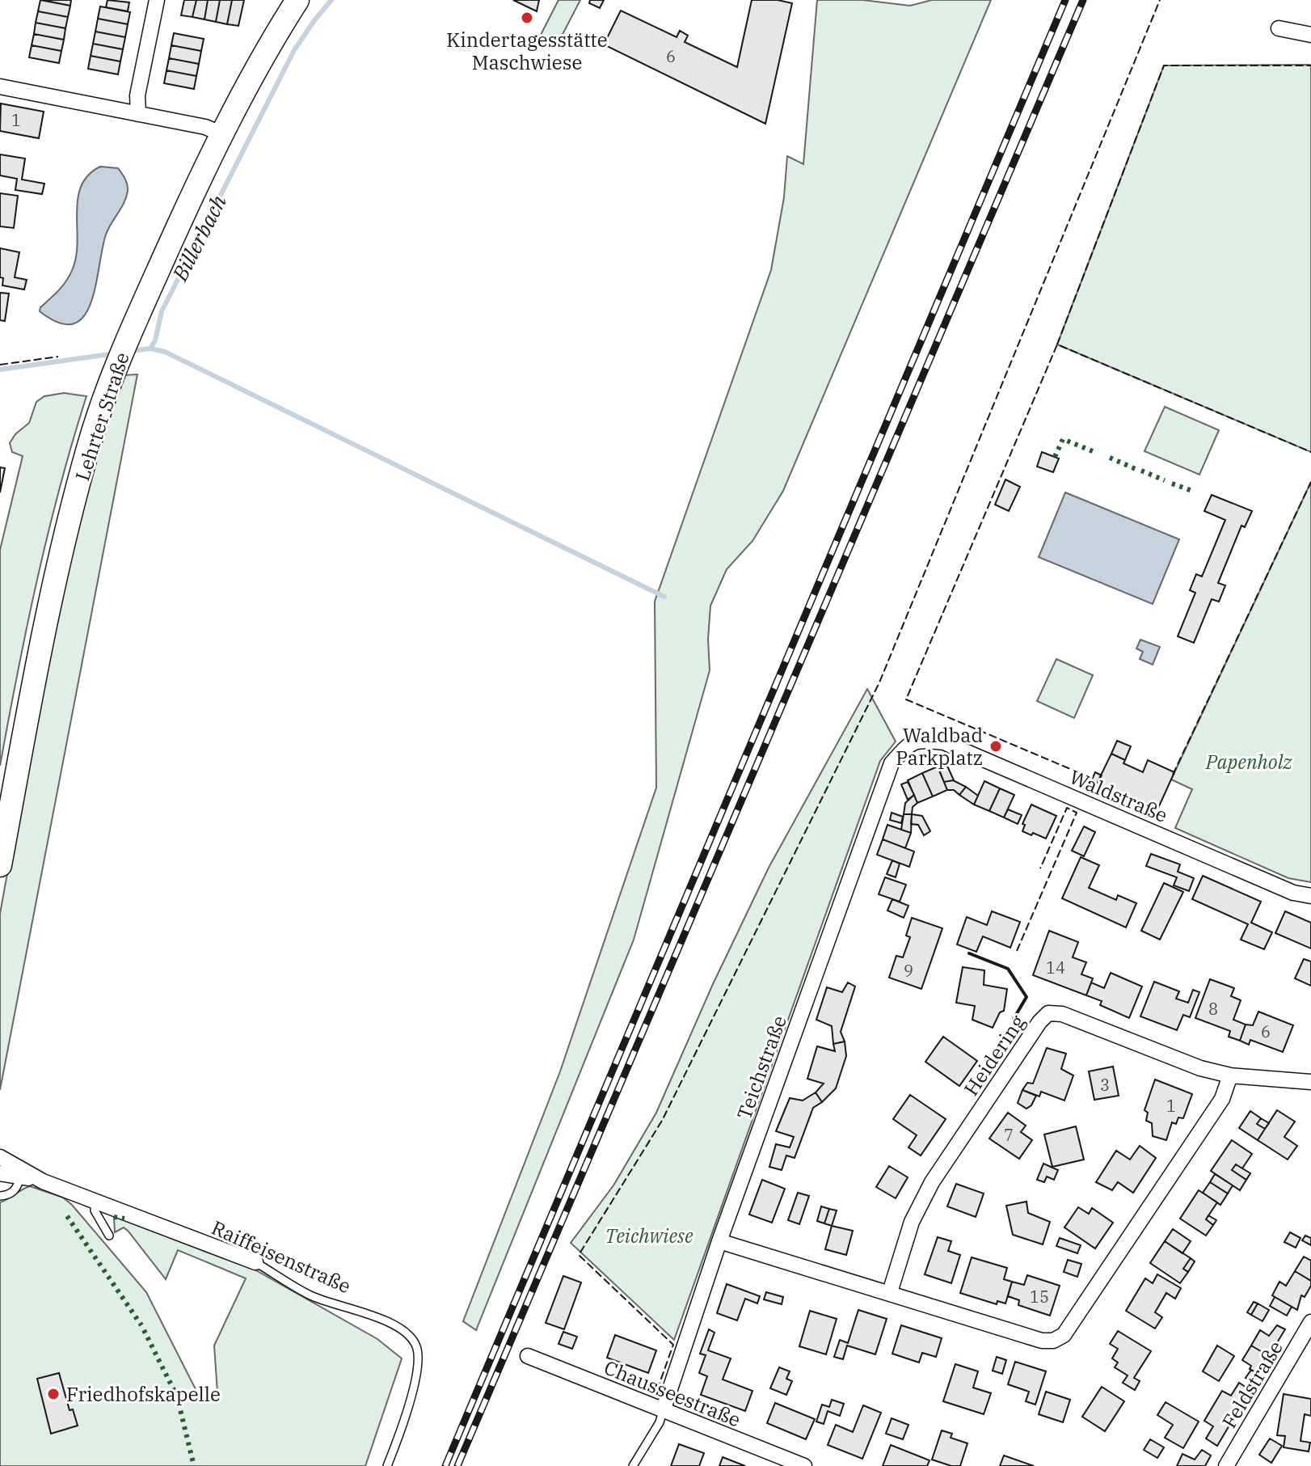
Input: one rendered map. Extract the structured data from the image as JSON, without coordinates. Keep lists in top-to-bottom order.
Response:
{
  "streets": {
    "main road": ["Lehrter Straße"],
    "street": [
      "Waldstraße",
      "Heidering",
      "Teichstraße",
      "Raiffeisenstraße",
      "Feldstraße",
      "Chausseestraße"
    ]
  },
  "crossings": [
    ["Waldstraße", "Teichstraße"],
    ["Teichstraße", "Chausseestraße"]
  ],
  "water": ["Billerbach"],
  "parks": ["Papenholz", "Teichwiese"],
  "places": ["Kindertagesstätte Maschwiese", "Waldbad Parkplatz", "Friedhofskapelle"],
  "house_numbers": [
    "6",
    "1",
    "14",
    "9",
    "8",
    "6",
    "3",
    "1",
    "7",
    "15"
  ]
}
